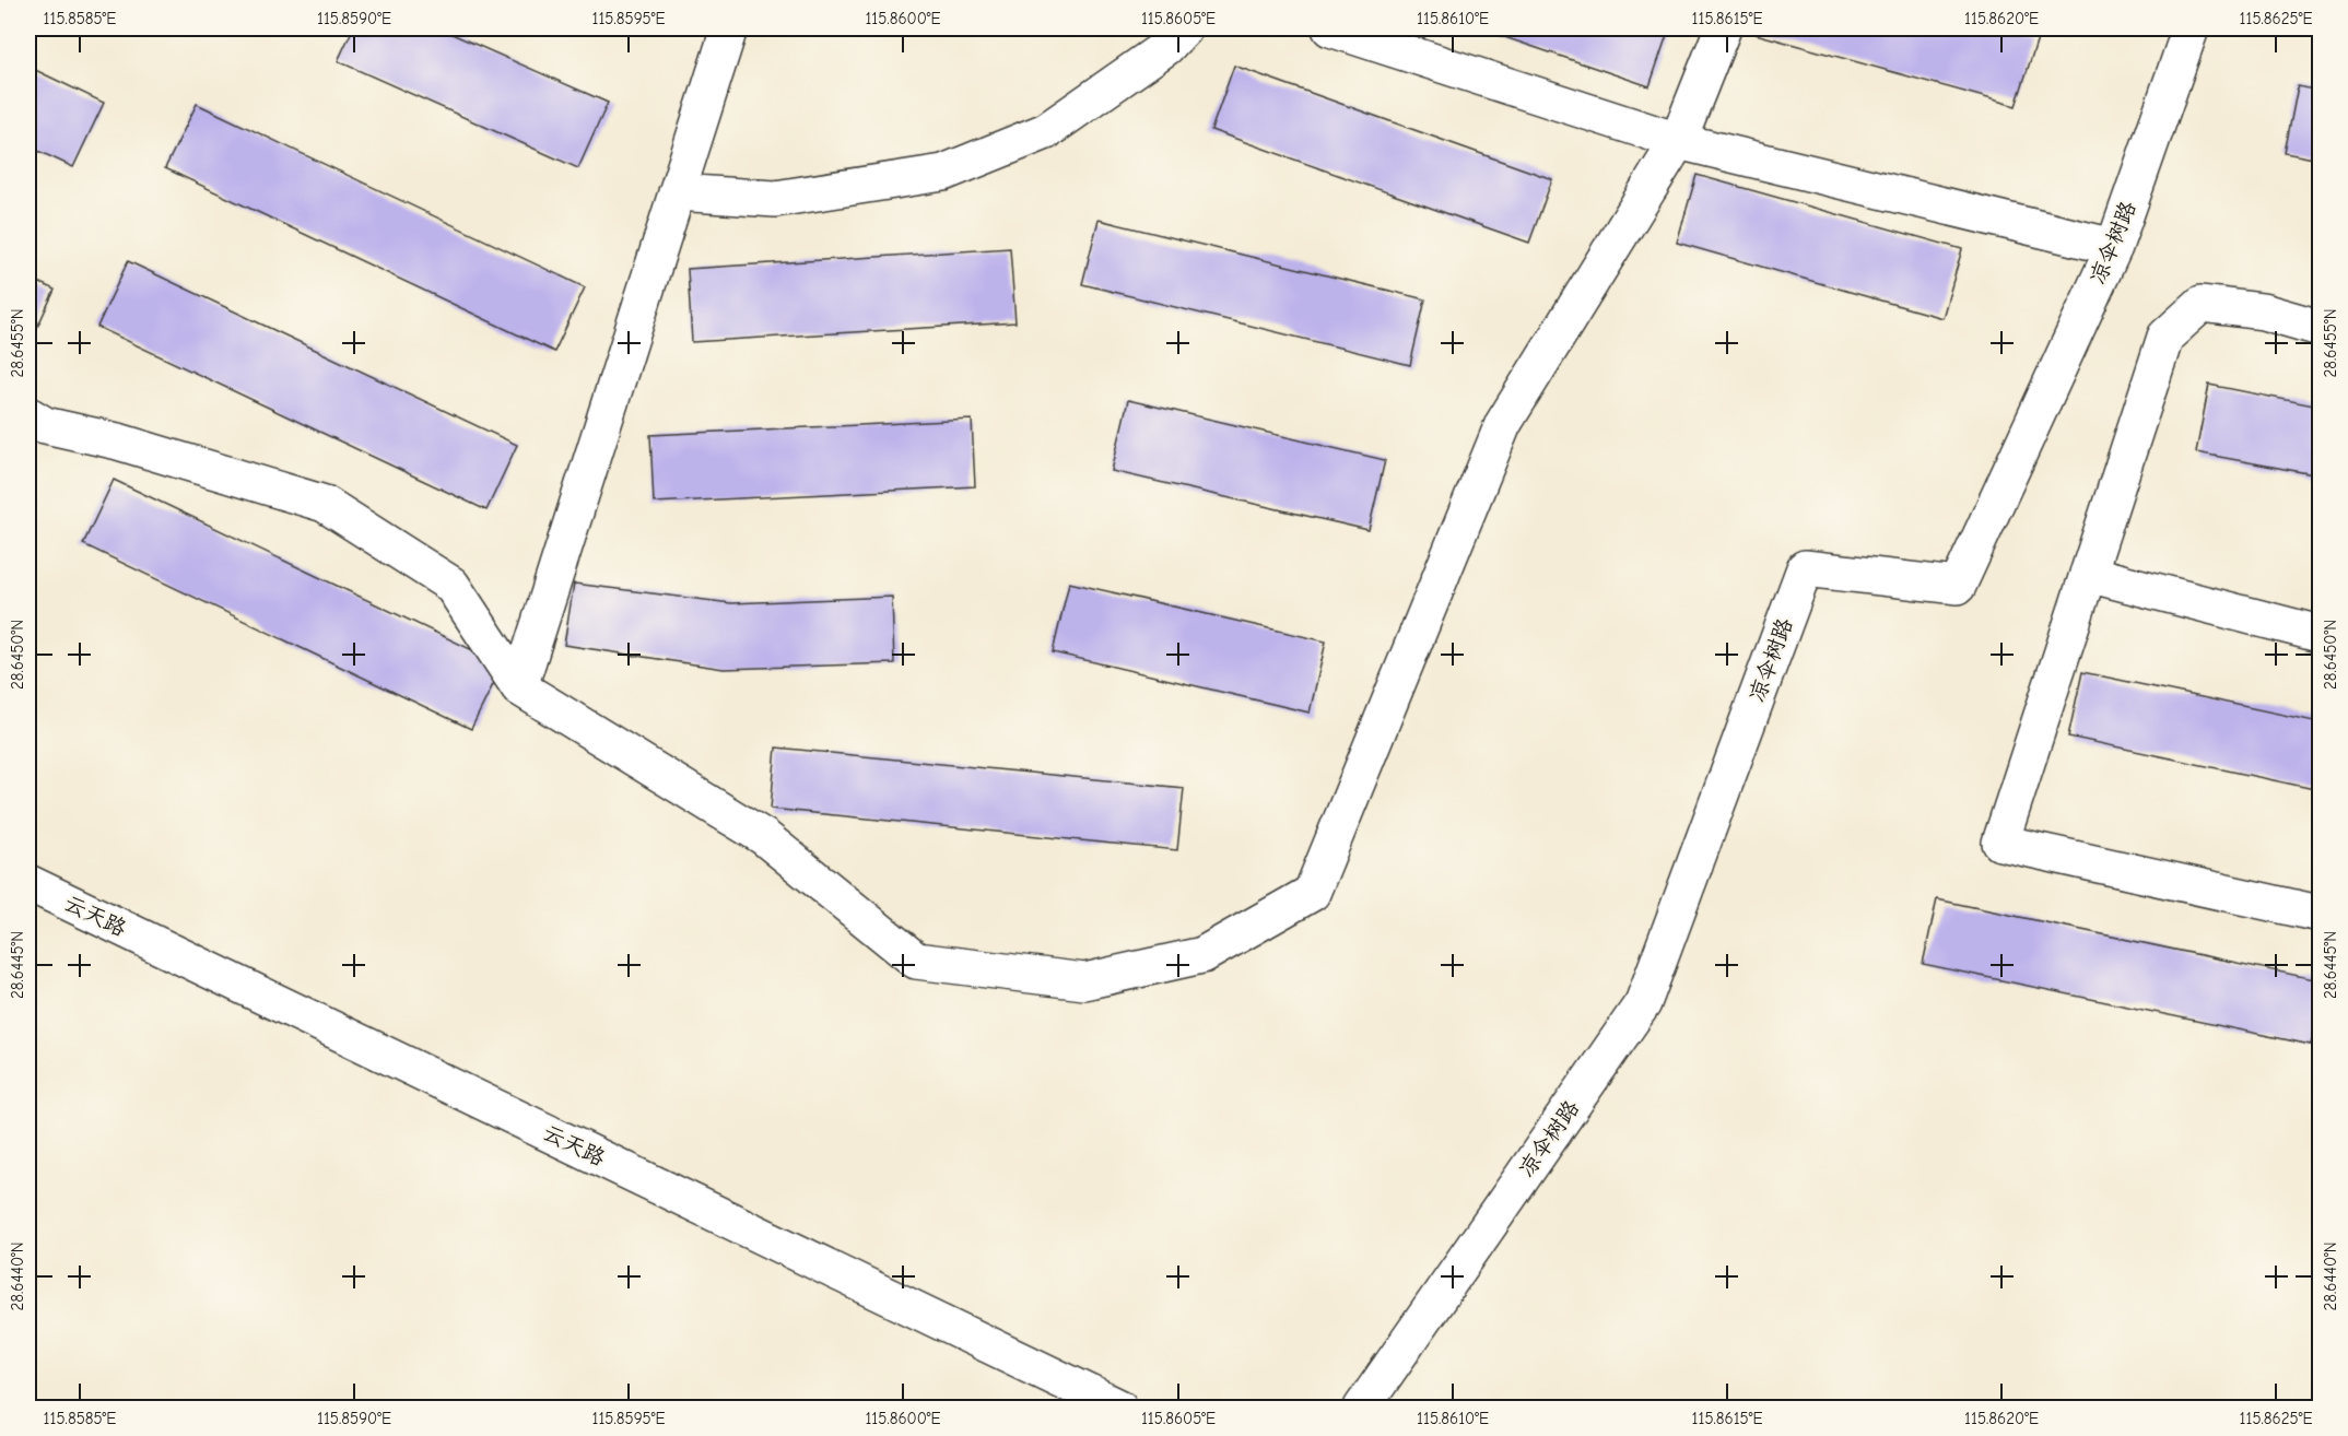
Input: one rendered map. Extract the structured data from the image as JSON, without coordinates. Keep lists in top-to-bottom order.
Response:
{
  "streets": {
    "street": ["凉伞树路", "云天路"]
  },
  "coordinates": [
    "115.8585°E",
    "115.8590°E",
    "115.8595°E",
    "115.8600°E",
    "115.8605°E",
    "115.8610°E",
    "115.8615°E",
    "115.8620°E",
    "115.8625°E",
    "28.6455°N",
    "28.6450°N",
    "28.6445°N",
    "28.6440°N"
  ]
}
